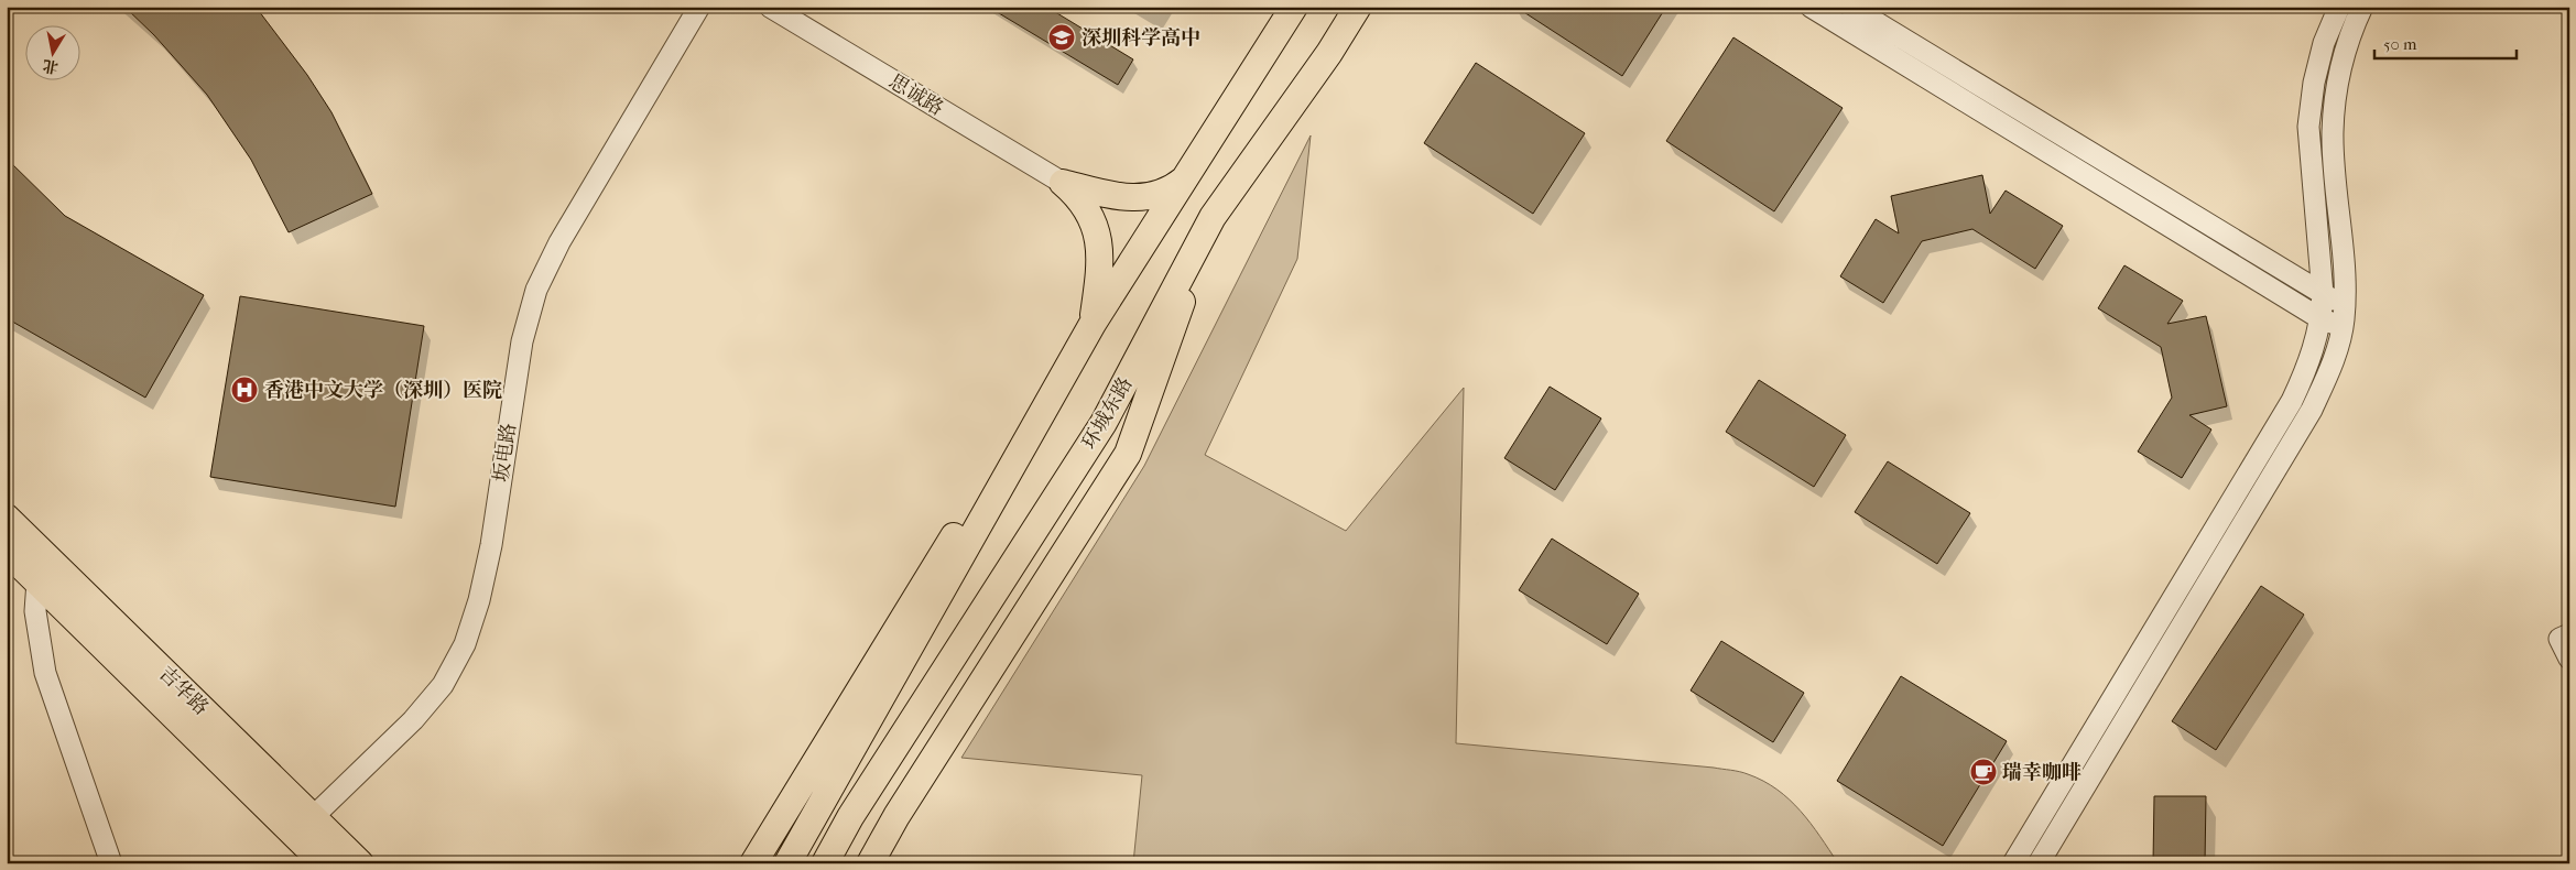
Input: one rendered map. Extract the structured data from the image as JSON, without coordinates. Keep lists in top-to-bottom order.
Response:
{
  "streets": {
    "main road": ["环城东路", "吉华路"],
    "street": ["思诚路", "坂电路"]
  },
  "crossings": [
    ["坂电路", "吉华路"]
  ],
  "places": {
    "school or university": ["深圳科学高中"],
    "hospital": ["香港中文大学（深圳）医院"],
    "cafe": ["瑞幸咖啡"]
  },
  "scale_bar": "50 m",
  "north": "bottom"
}
